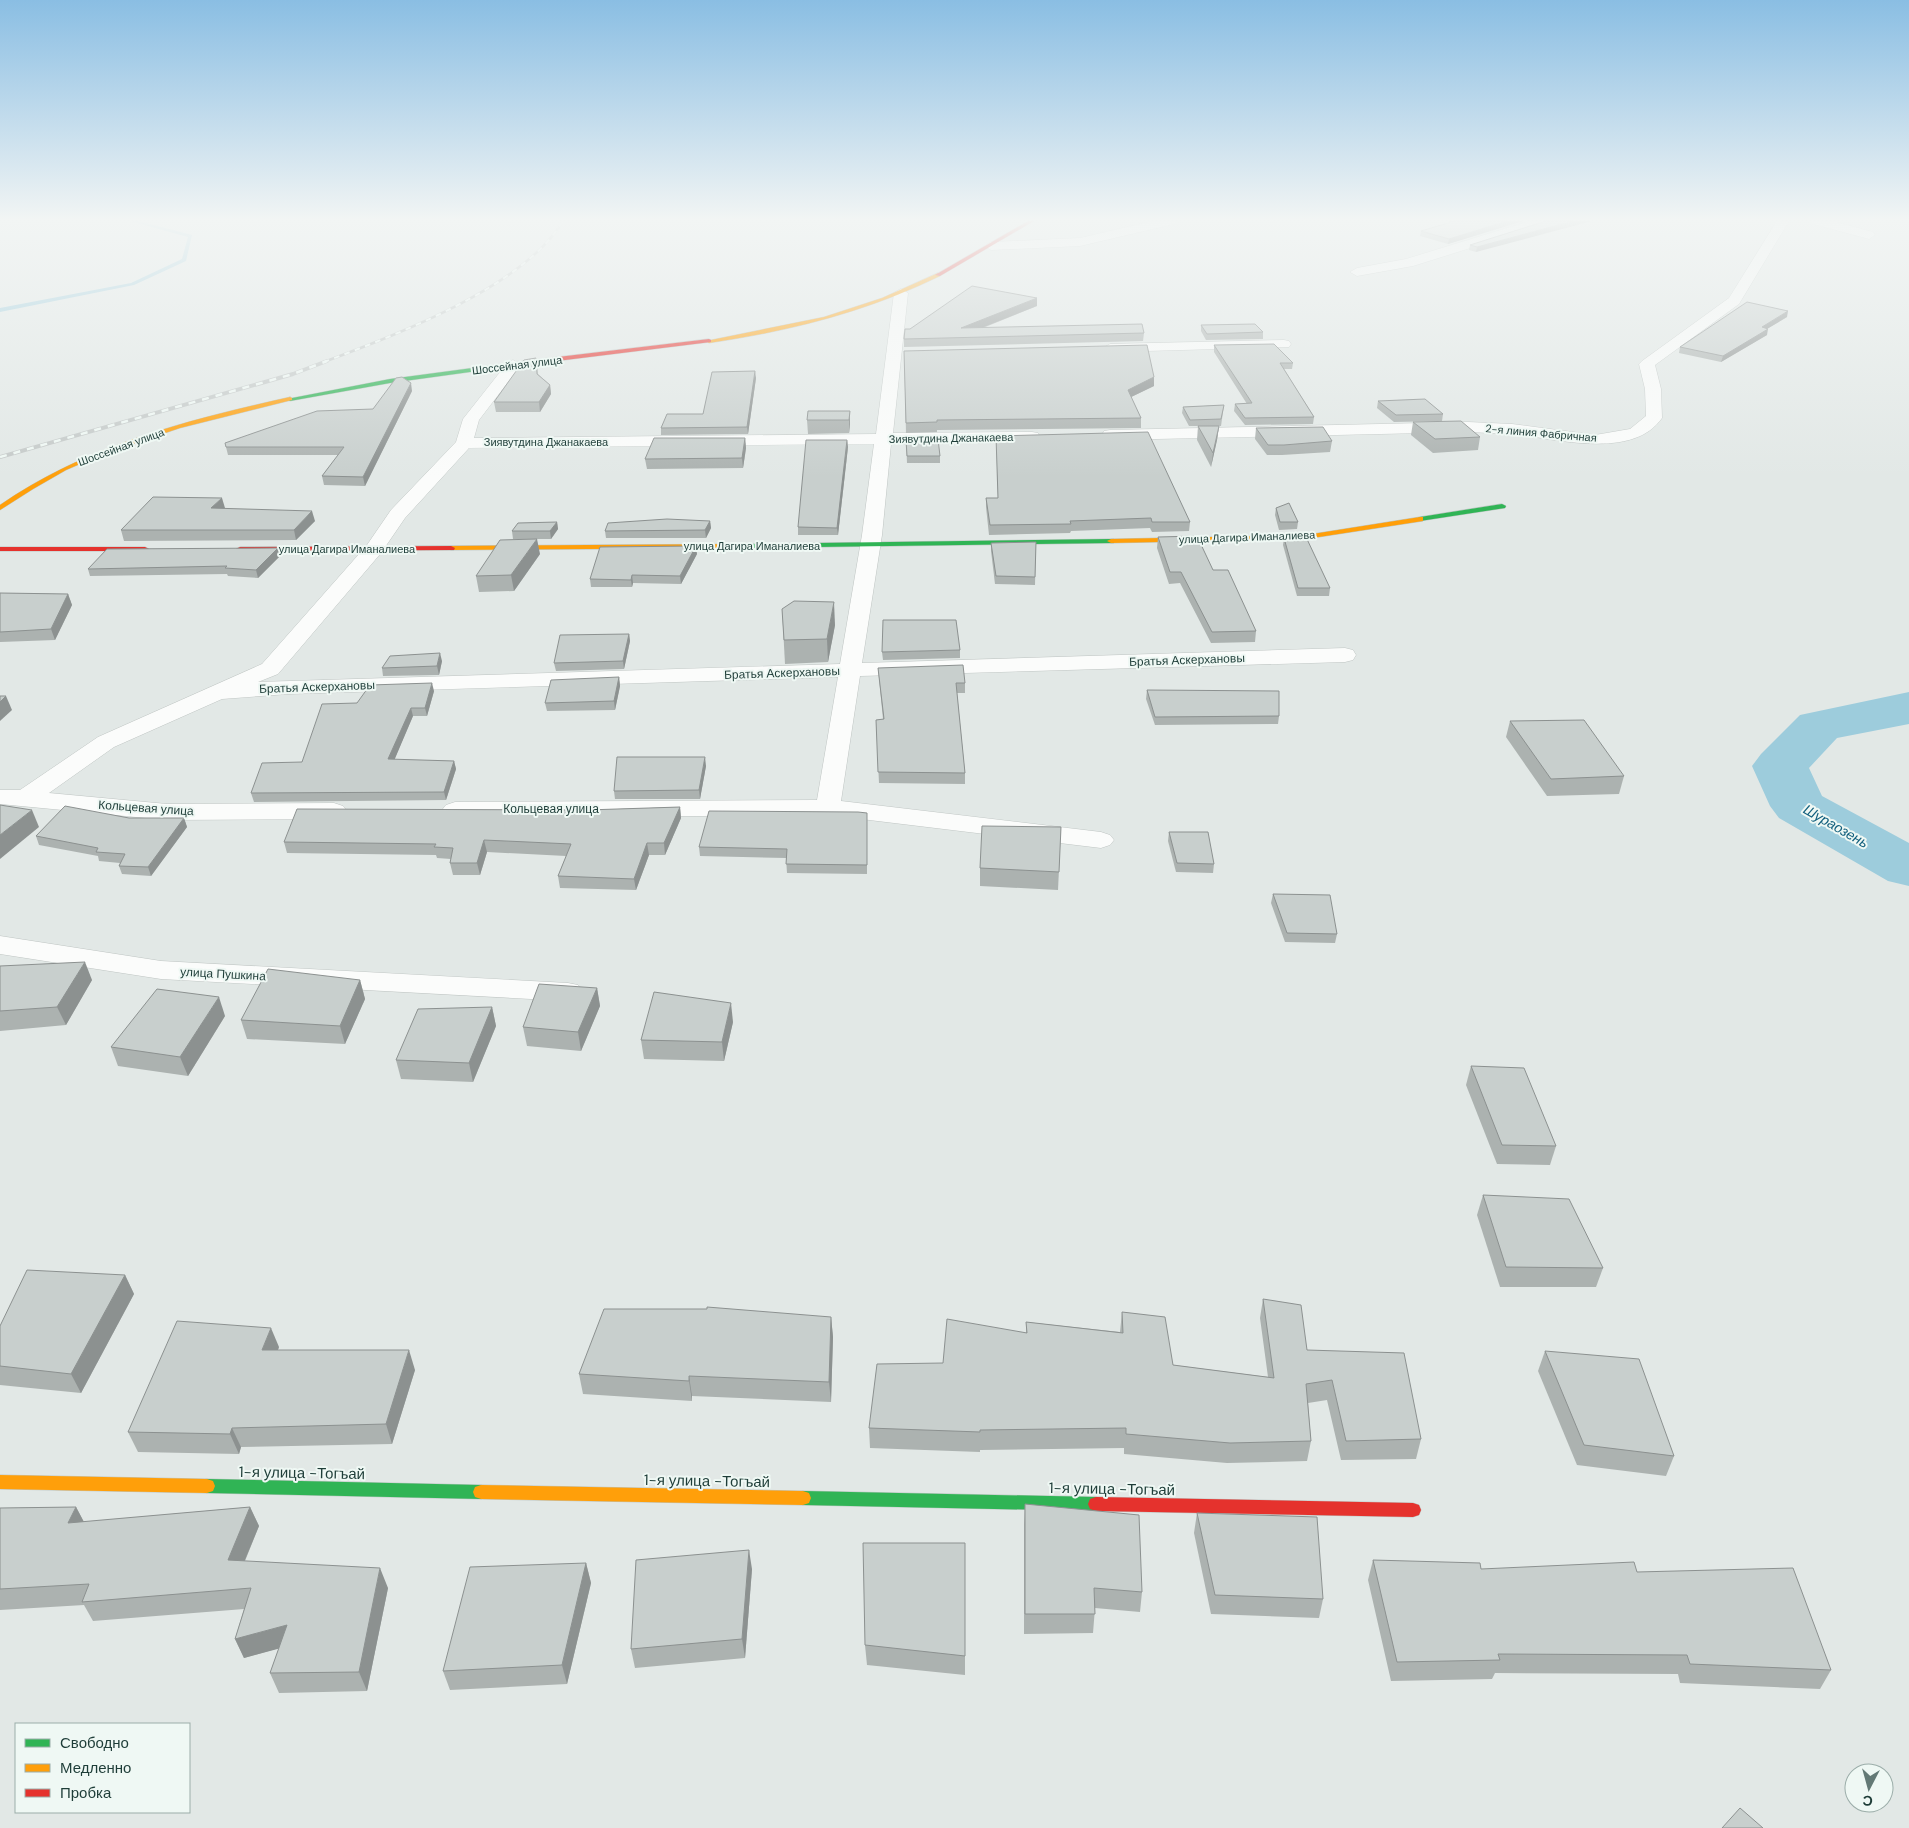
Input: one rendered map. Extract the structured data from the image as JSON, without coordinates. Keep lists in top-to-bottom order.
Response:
{
  "streets": {
    "street": [
      "Шоссейная улица",
      "2-я линия Фабричная",
      "Зиявутдина Джанакаева",
      "улица Дагира Иманалиева",
      "Братья Аскерхановы",
      "Кольцевая улица",
      "улица Пушкина",
      "1-я улица -Тогъай"
    ]
  },
  "water": ["Шураозень"],
  "legend": ["Свободно", "Медленно", "Пробка"],
  "north": "bottom"
}
